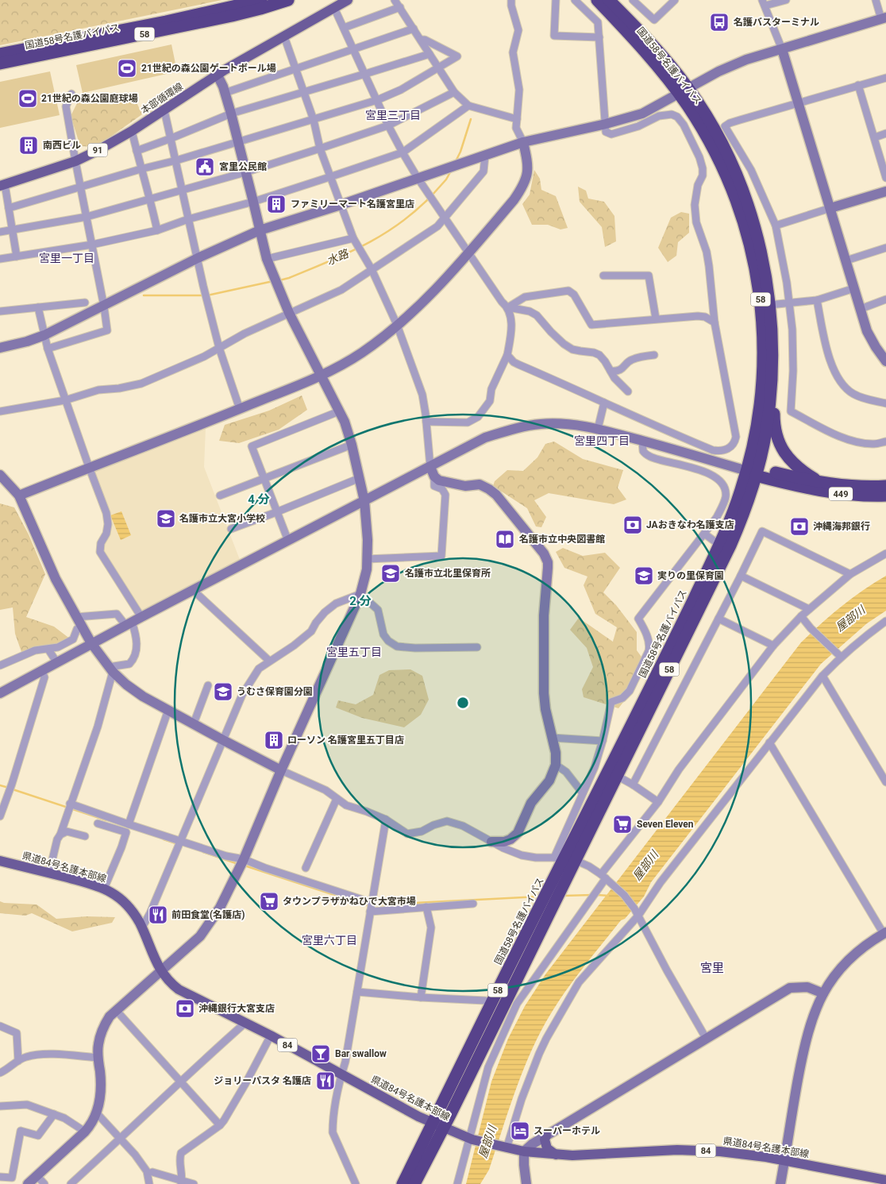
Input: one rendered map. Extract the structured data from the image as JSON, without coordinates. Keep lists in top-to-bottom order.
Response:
{
  "streets": {
    "highway": ["58", "国道58号名護バイパス", "449"],
    "main road": [
      "本部循環線",
      "91",
      "県道84号名護本部線",
      "84"
    ]
  },
  "crossings": [
    ["国道58号名護バイパス", "449"],
    ["国道58号名護バイパス", "県道84号名護本部線"]
  ],
  "districts": [
    "宮里三丁目",
    "宮里一丁目",
    "宮里四丁目",
    "宮里五丁目",
    "宮里六丁目",
    "宮里"
  ],
  "water": ["水路", "屋部川"],
  "places": {
    "bus stop": ["名護バスターミナル"],
    "sports": ["21世紀の森公園ゲートボール場", "21世紀の森公園庭球場"],
    "building": ["南西ビル", "ファミリーマート名護宮里店", "ローソン 名護宮里五丁目店"],
    "public building": ["宮里公民館"],
    "school or university": [
      "名護市立大宮小学校",
      "名護市立北里保育所",
      "実りの里保育園",
      "うむさ保育園分園"
    ],
    "bank": ["JAおきなわ名護支店", "沖縄海邦銀行", "沖縄銀行大宮支店"],
    "library": ["名護市立中央図書館"],
    "supermarket": ["Seven Eleven", "タウンプラザかねひで大宮市場"],
    "restaurant": ["前田食堂(名護店)", "ジョリーパスタ 名護店"],
    "bar": ["Bar swallow"],
    "hotel": ["スーパーホテル"]
  },
  "rings": ["4 分", "2 分"]
}
